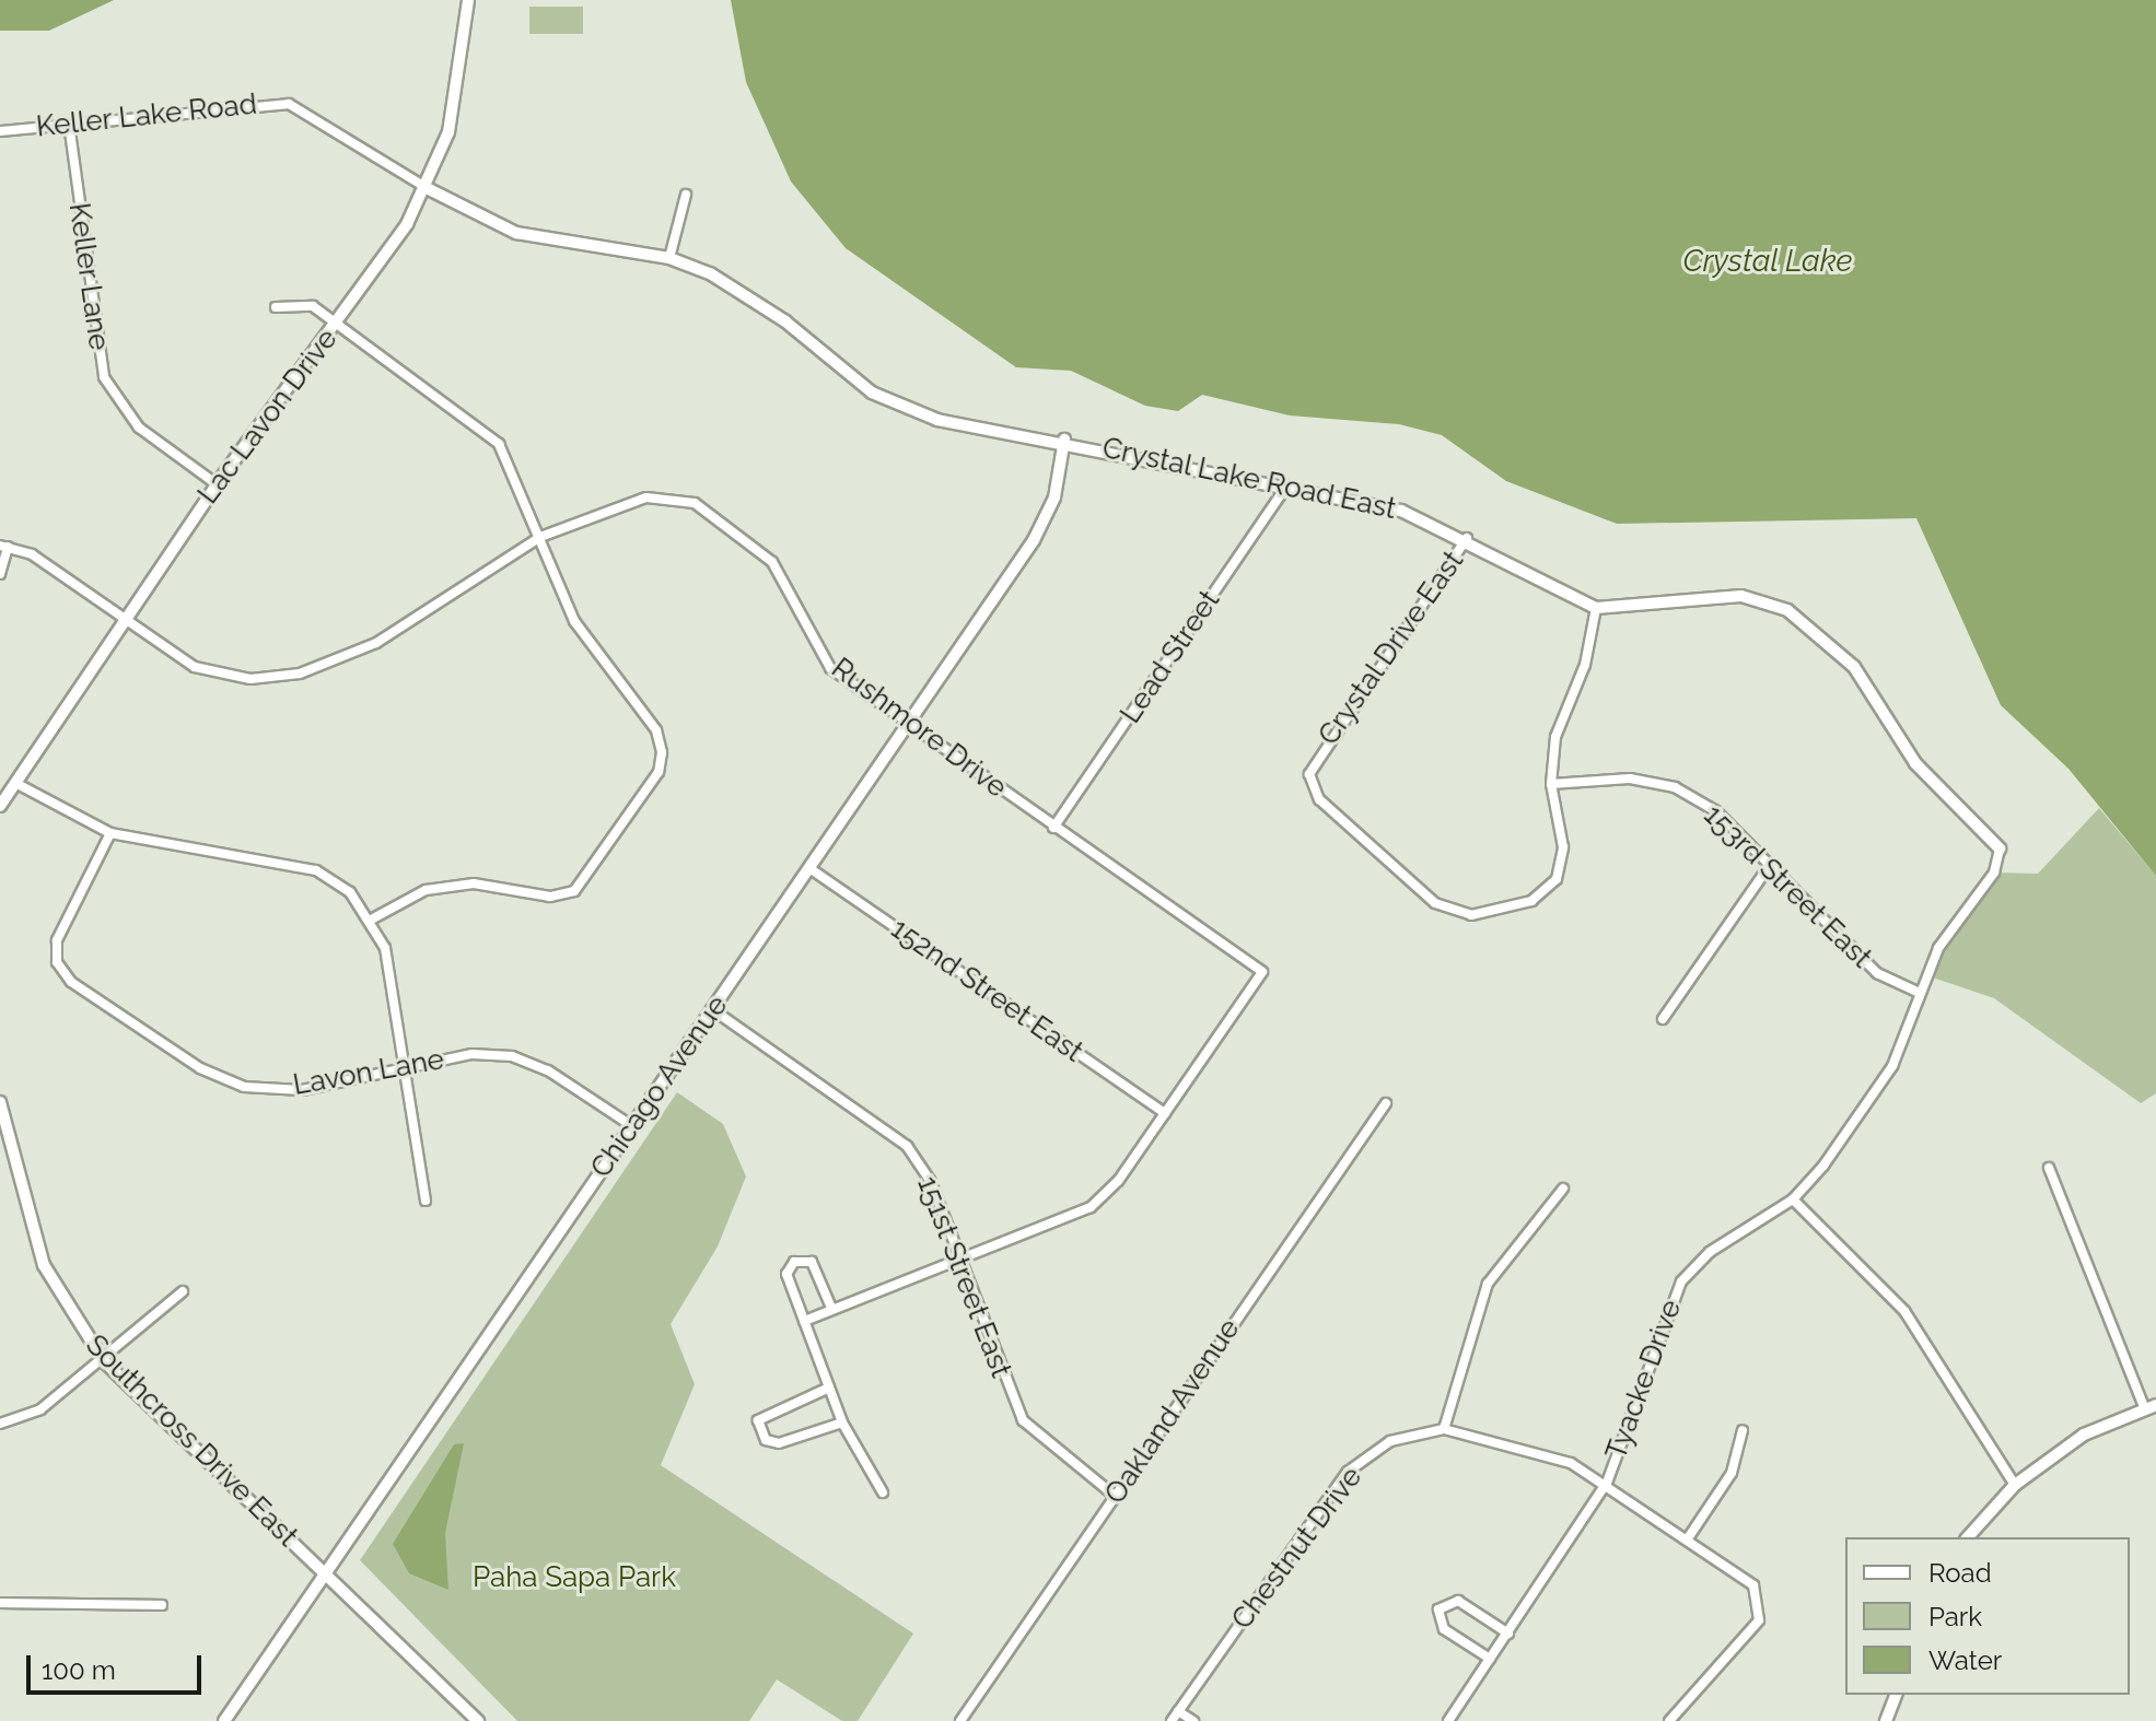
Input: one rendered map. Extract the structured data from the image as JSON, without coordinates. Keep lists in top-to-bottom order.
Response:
{
  "streets": {
    "street": [
      "Keller Lake Road",
      "Keller Lane",
      "Lac Lavon Drive",
      "Crystal Lake Road East",
      "Crystal Drive East",
      "Lead Street",
      "Rushmore Drive",
      "153rd Street East",
      "152nd Street East",
      "Lavon Lane",
      "Chicago Avenue",
      "151st Street East",
      "Tyacke Drive",
      "Oakland Avenue",
      "Southcross Drive East",
      "Chestnut Drive"
    ]
  },
  "crossings": [
    ["Keller Lake Road", "Keller Lane"],
    ["Keller Lake Road", "Lac Lavon Drive"],
    ["Keller Lake Road", "Crystal Lake Road East"],
    ["Keller Lane", "Lac Lavon Drive"],
    ["Lac Lavon Drive", "Crystal Lake Road East"],
    ["Lac Lavon Drive", "Rushmore Drive"],
    ["Crystal Lake Road East", "Crystal Drive East"],
    ["Crystal Lake Road East", "Lead Street"],
    ["Crystal Lake Road East", "Chicago Avenue"],
    ["Crystal Lake Road East", "Tyacke Drive"],
    ["Crystal Drive East", "153rd Street East"],
    ["Lead Street", "Rushmore Drive"],
    ["Rushmore Drive", "152nd Street East"],
    ["Rushmore Drive", "Chicago Avenue"],
    ["153rd Street East", "Tyacke Drive"],
    ["152nd Street East", "Chicago Avenue"],
    ["Lavon Lane", "Chicago Avenue"],
    ["Chicago Avenue", "151st Street East"],
    ["Chicago Avenue", "Southcross Drive East"],
    ["151st Street East", "Oakland Avenue"],
    ["Tyacke Drive", "Chestnut Drive"]
  ],
  "water": ["Crystal Lake"],
  "parks": ["Paha Sapa Park"],
  "legend": ["Road", "Park", "Water"],
  "scale_bar": "100 m"
}
